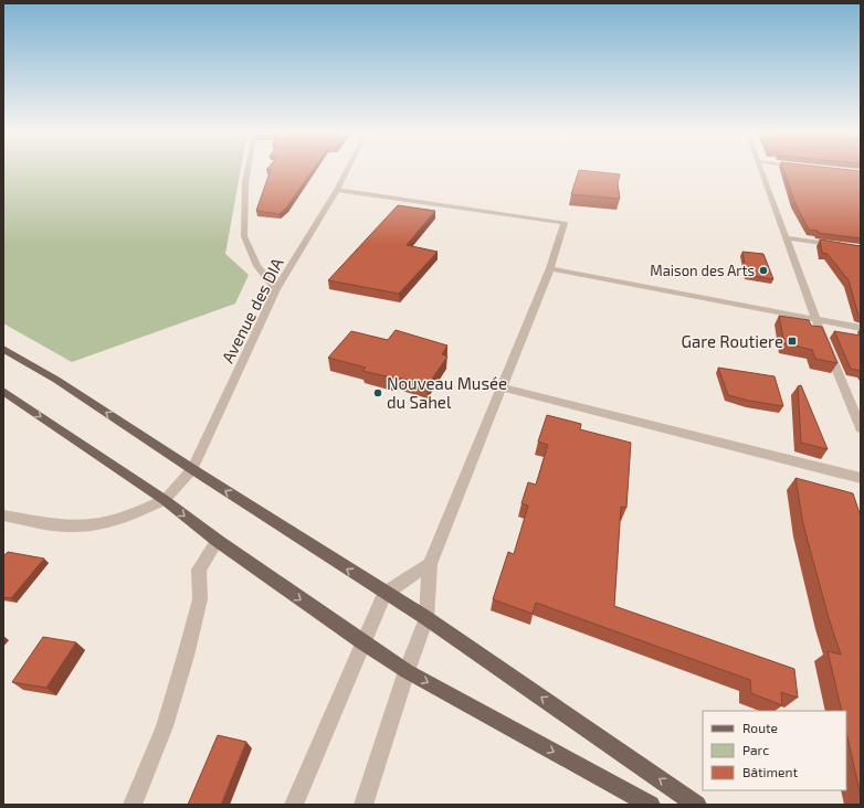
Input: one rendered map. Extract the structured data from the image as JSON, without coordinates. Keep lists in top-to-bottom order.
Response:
{
  "streets": {
    "street": ["Avenue des DIA"]
  },
  "places": {
    "other": ["Maison des Arts", "Nouveau Musée du Sahel"],
    "transit": ["Gare Routiere"]
  },
  "legend": ["Route", "Parc", "Bâtiment"]
}
